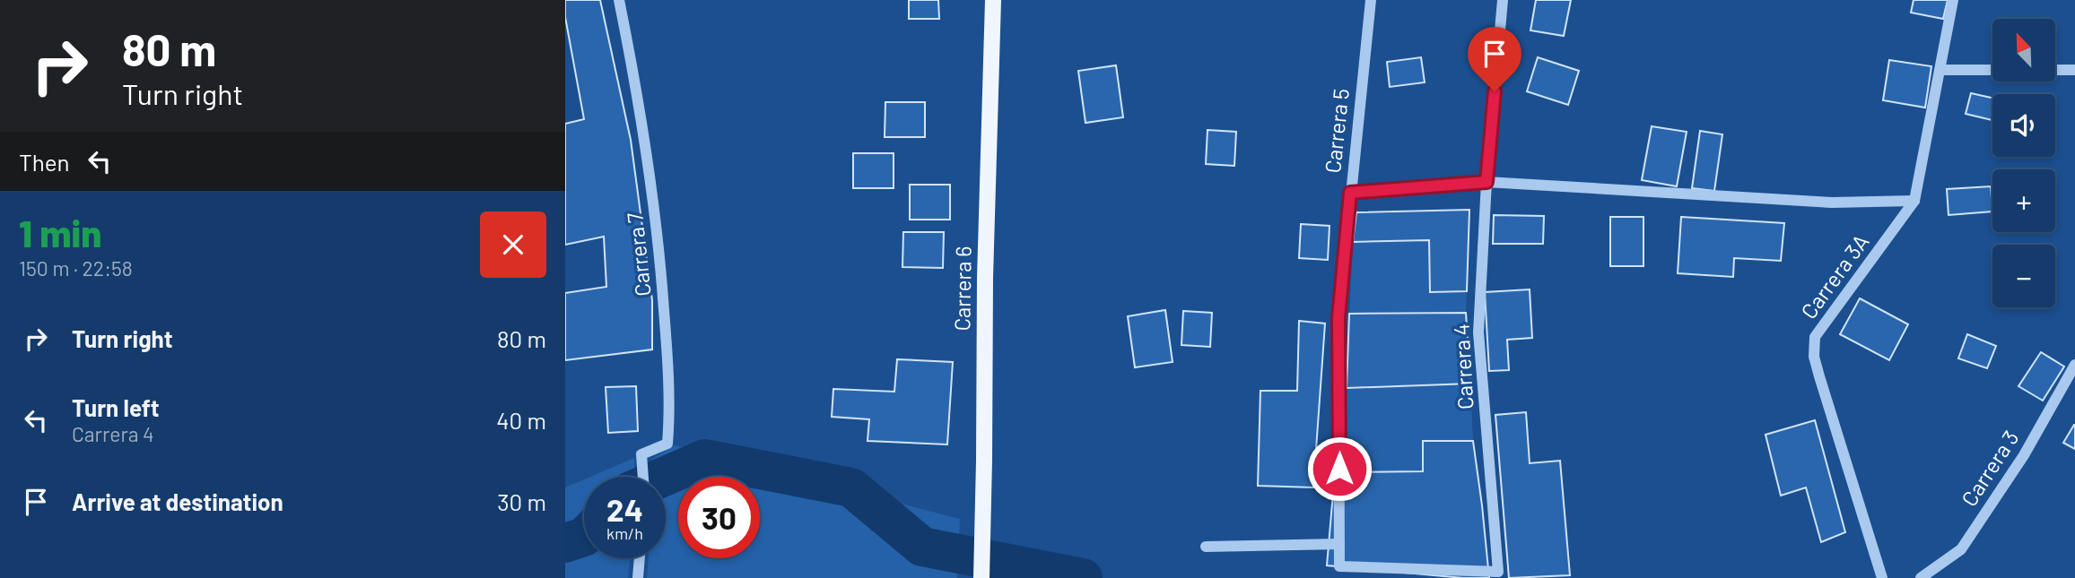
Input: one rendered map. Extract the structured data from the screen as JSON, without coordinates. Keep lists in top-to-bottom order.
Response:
{
  "streets": {
    "main road": ["Carrera 6"],
    "street": [
      "Carrera 5",
      "Carrera 7",
      "Carrera 3A",
      "Carrera 4",
      "Carrera 3"
    ]
  },
  "crossings": [
    ["Carrera 5", "Carrera 4"]
  ],
  "north": "top left",
  "page": {
    "turn": ["80 m", "Turn right"],
    "map_buttons": ["+", "−"],
    "then": "Then",
    "heading": ["1 min", "150 m · 22:58"],
    "list": [
      {
        "name": "Turn right",
        "value": "80 m"
      },
      {
        "name": "Turn left",
        "note": "Carrera 4",
        "value": "40 m"
      },
      {
        "name": "Arrive at destination",
        "value": "30 m"
      }
    ],
    "speed": "24 km/h",
    "limit": "30"
  }
}
